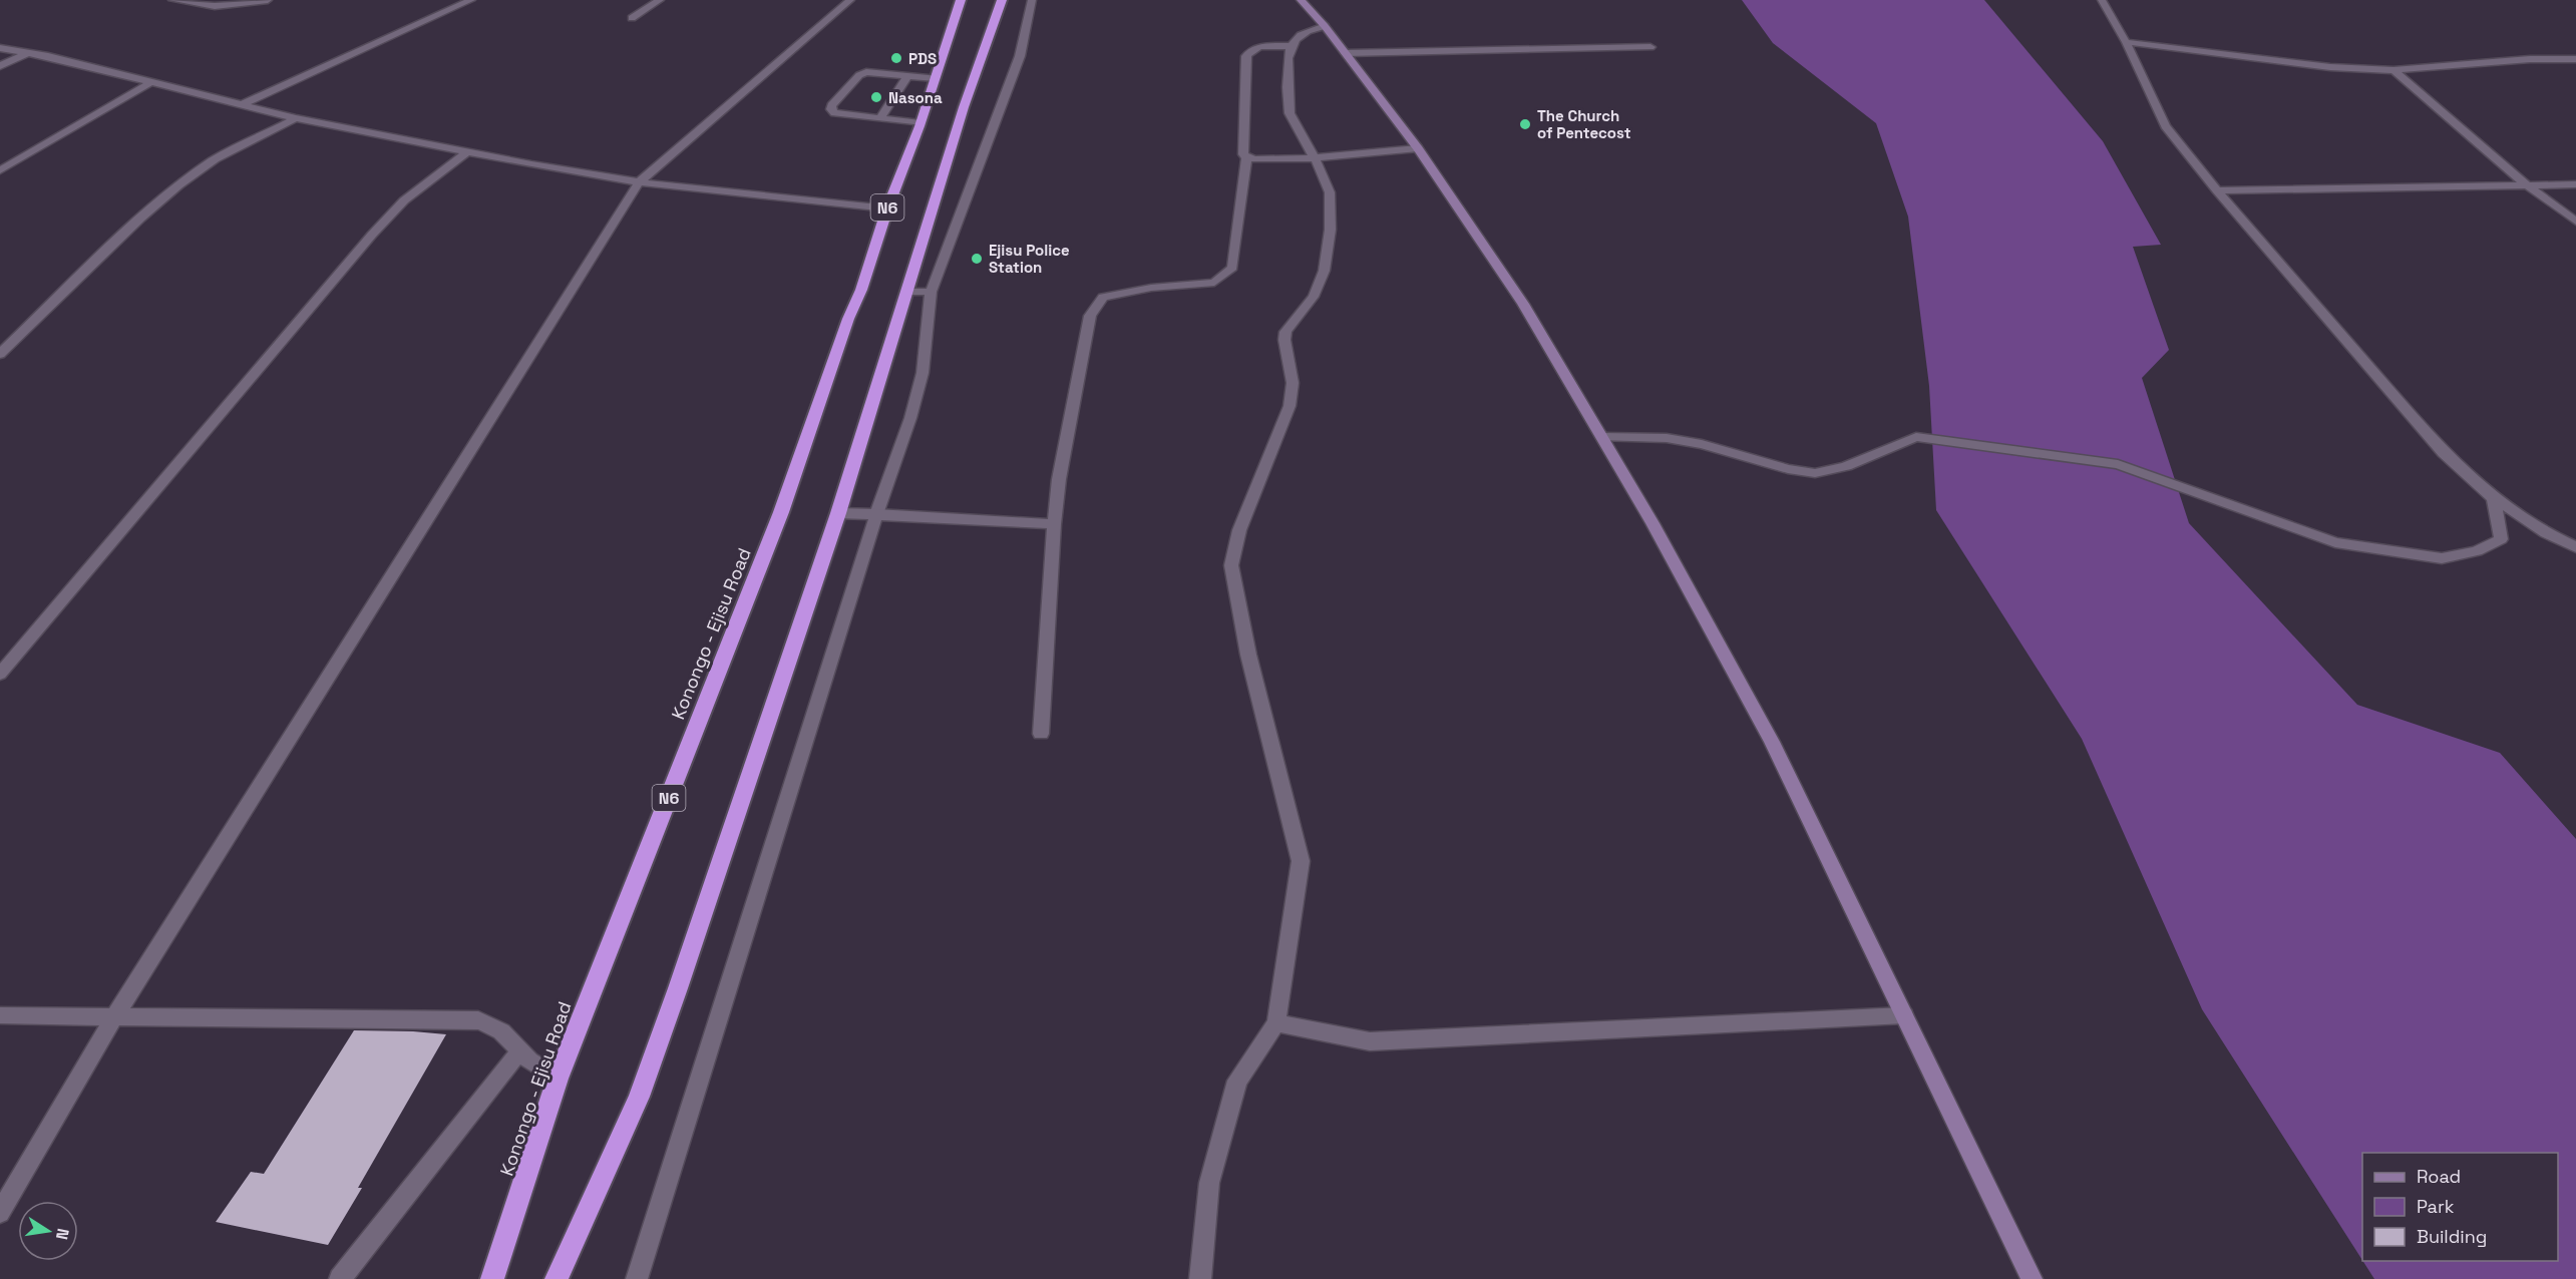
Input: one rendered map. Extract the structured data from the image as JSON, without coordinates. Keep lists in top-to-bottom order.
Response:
{
  "streets": {
    "highway": ["N6", "Konongo - Ejisu Road"]
  },
  "places": [
    "PDS",
    "Nasona",
    "The Church of Pentecost",
    "Ejisu Police Station"
  ],
  "legend": ["Road", "Park", "Building"],
  "north": "right"
}
